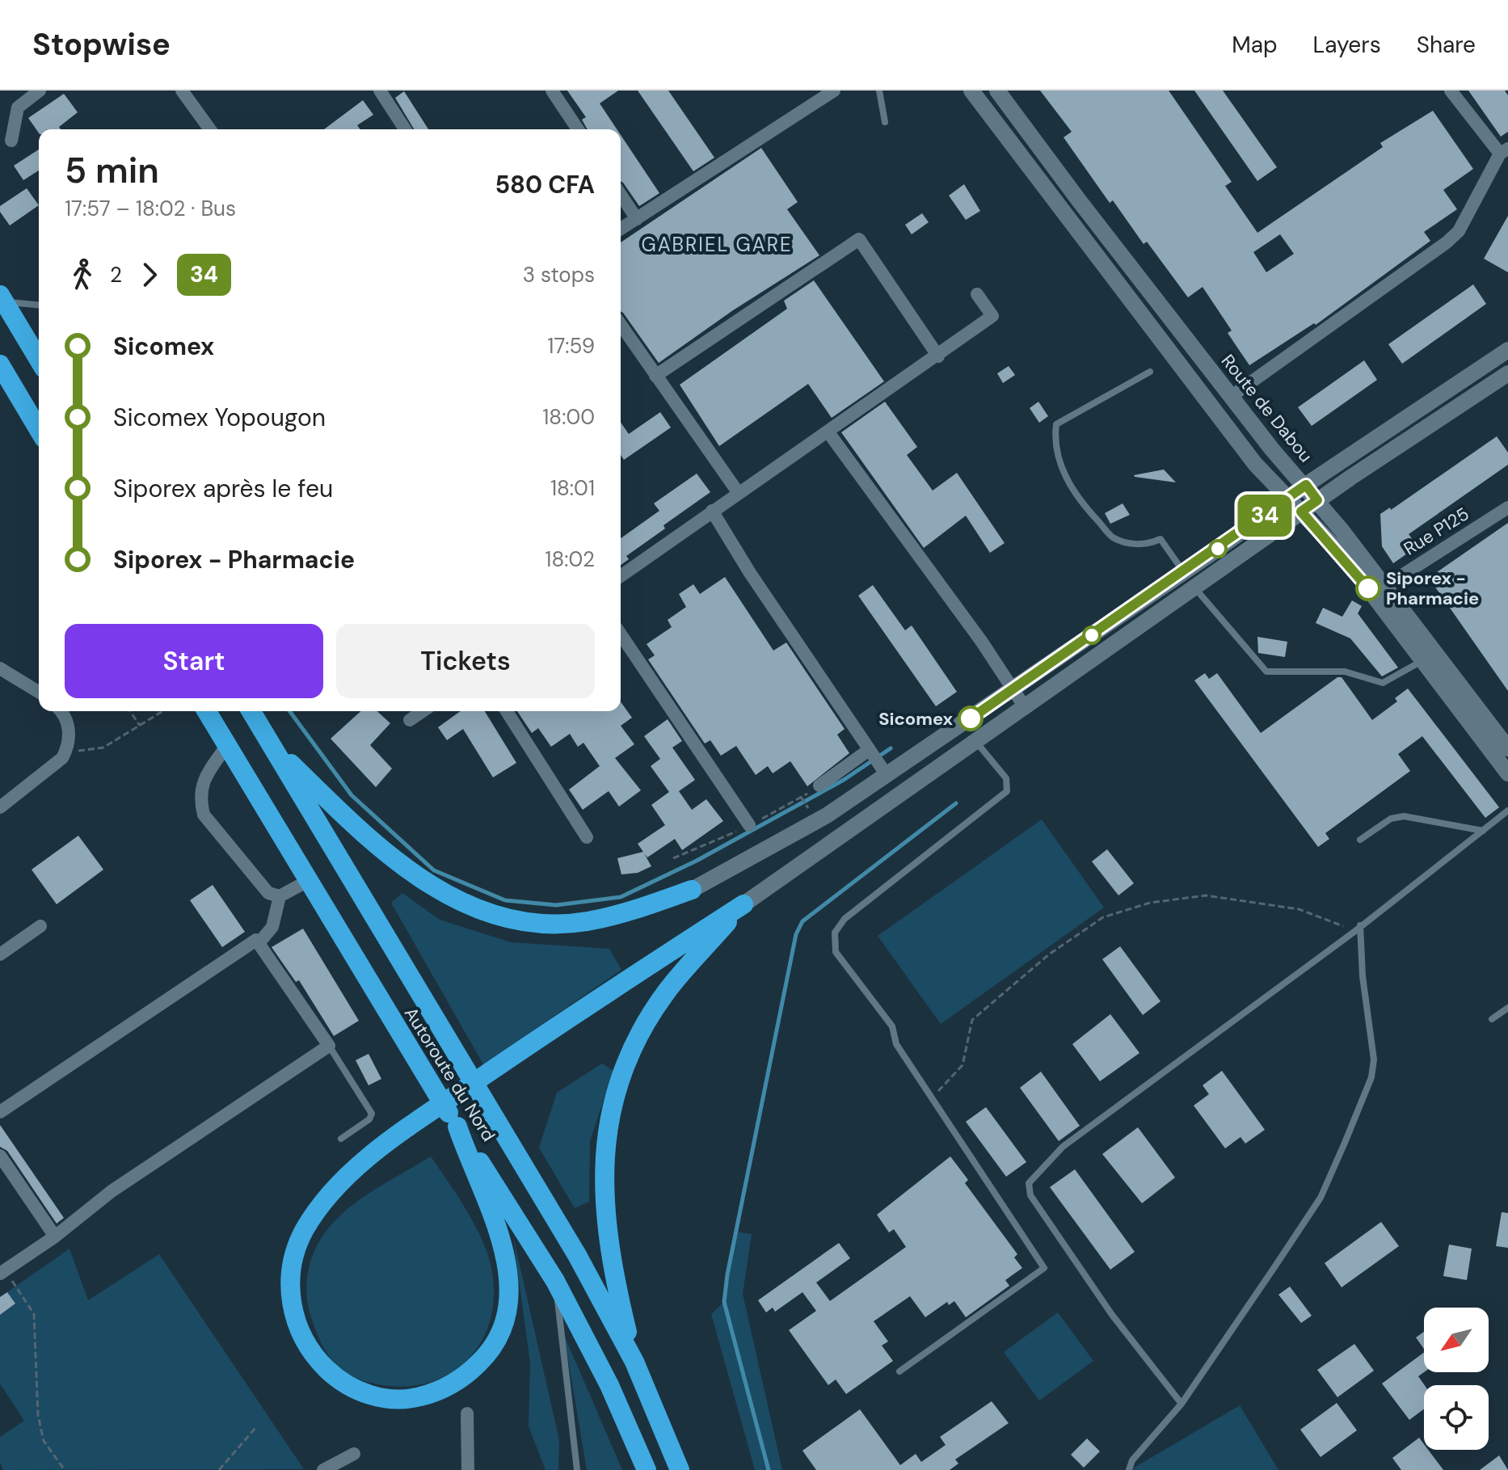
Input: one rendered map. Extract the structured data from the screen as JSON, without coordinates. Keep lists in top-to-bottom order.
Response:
{
  "streets": {
    "highway": ["Autoroute du Nord"],
    "main road": ["Route de Dabou"],
    "street": ["Rue P125"]
  },
  "crossings": [
    ["Route de Dabou", "Rue P125"]
  ],
  "districts": ["GABRIEL GARE"],
  "places": ["Siporex - Pharmacie", "Sicomex"],
  "lines": ["bus line 34"],
  "north": "bottom left",
  "page": {
    "header": "Stopwise",
    "nav": ["Map", "Layers", "Share"],
    "on_map": "34",
    "heading": ["5 min", "17:57 – 18:02 · Bus", "580 CFA"],
    "legs": ["2", "34", "3 stops"],
    "list": [
      {
        "name": "Sicomex",
        "value": "17:59"
      },
      {
        "name": "Sicomex Yopougon",
        "value": "18:00"
      },
      {
        "name": "Siporex après le feu",
        "value": "18:01"
      },
      {
        "name": "Siporex - Pharmacie",
        "value": "18:02"
      }
    ],
    "buttons": ["Start", "Tickets"]
  }
}
